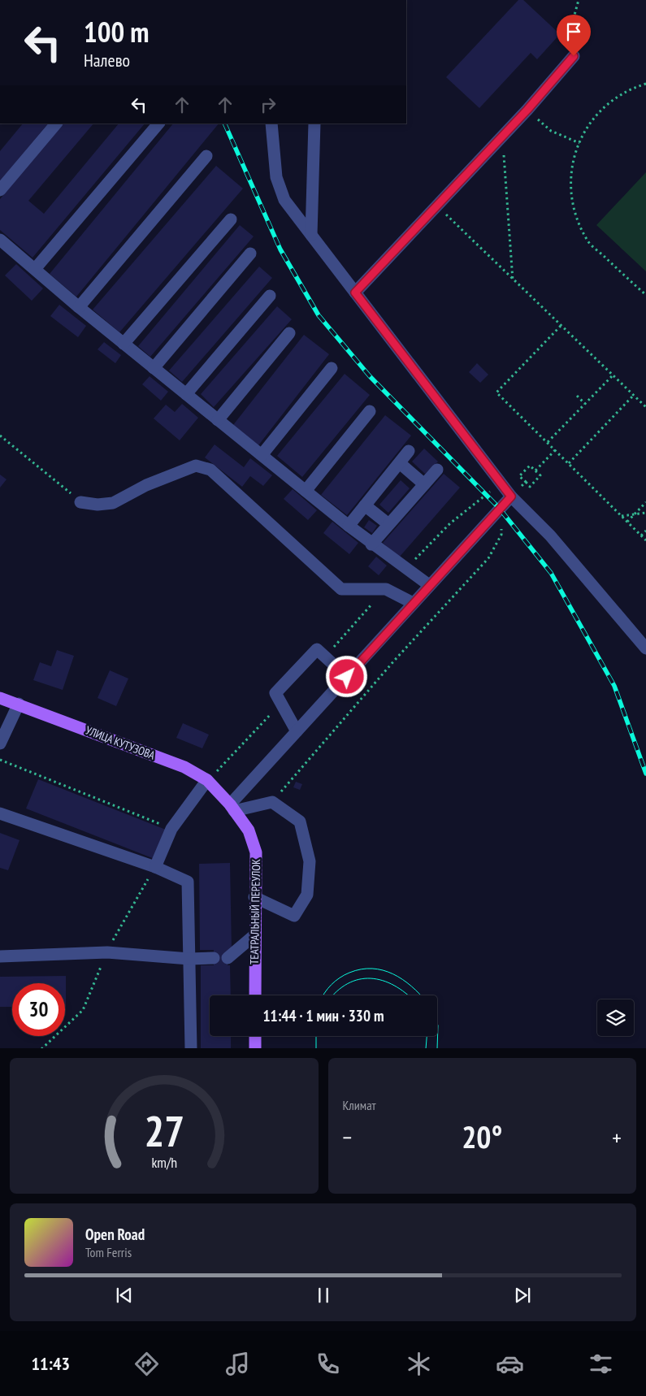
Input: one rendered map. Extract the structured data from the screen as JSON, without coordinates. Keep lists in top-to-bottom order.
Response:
{
  "streets": {
    "main road": ["УЛИЦА КУТУЗОВА", "ТЕАТРАЛЬНЫЙ ПЕРЕУЛОК"]
  },
  "crossings": [
    ["УЛИЦА КУТУЗОВА", "ТЕАТРАЛЬНЫЙ ПЕРЕУЛОК"]
  ],
  "page": {
    "turn": ["100 m", "Налево"],
    "limit": "30",
    "trip": "11:44 · 1 мин · 330 m",
    "tile": "Климат",
    "heat": ["−", "20°", "+"],
    "song": ["Open Road", "Tom Ferris"],
    "tabs": "11:43",
    "gauge": ["27", "km/h"]
  }
}
